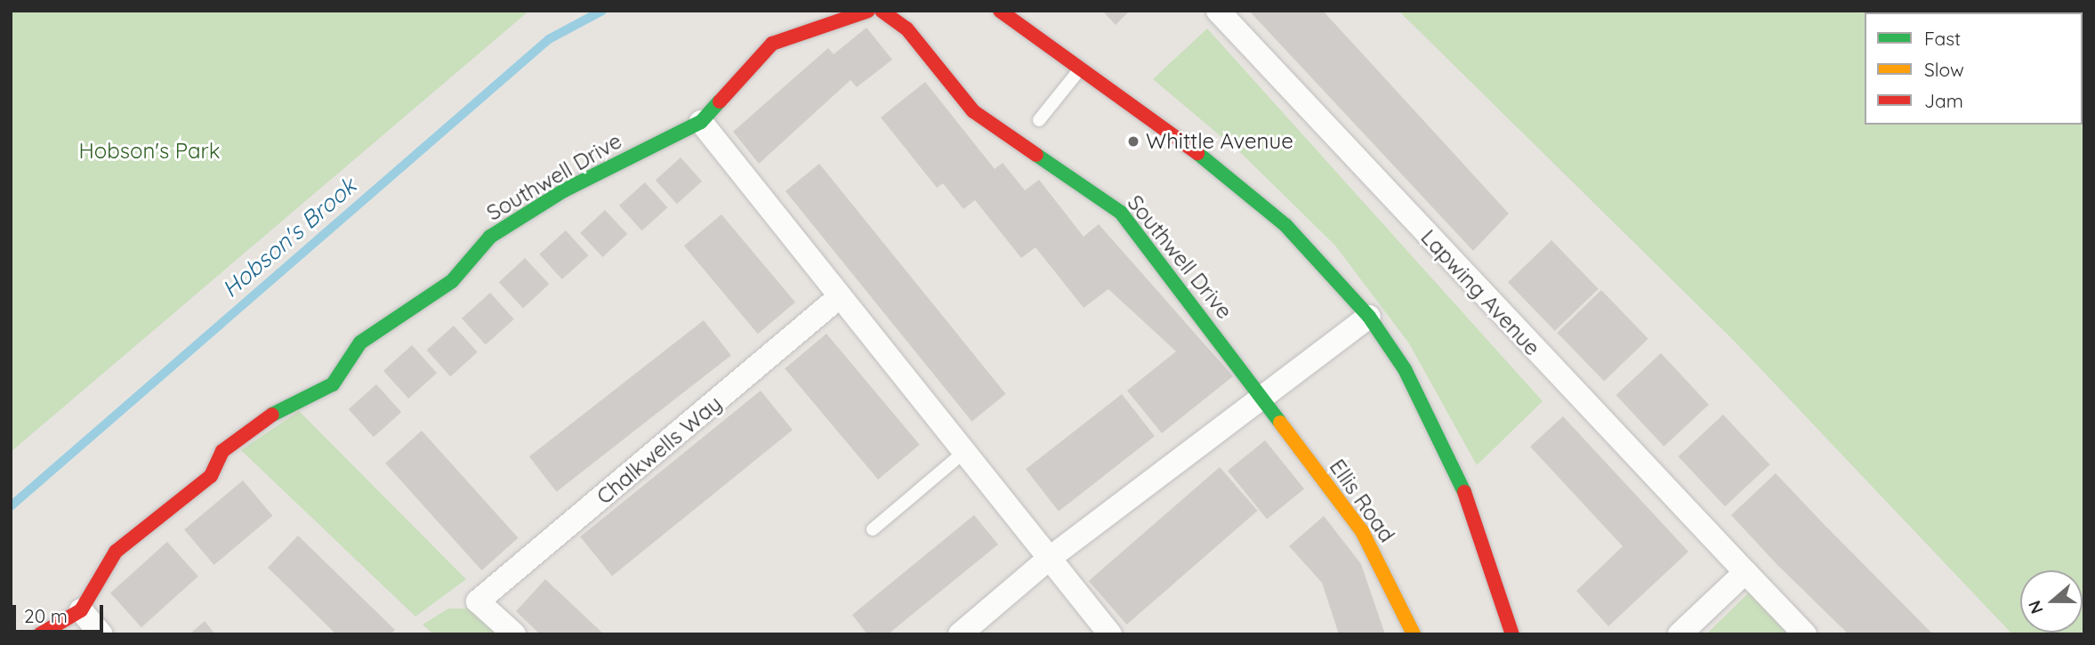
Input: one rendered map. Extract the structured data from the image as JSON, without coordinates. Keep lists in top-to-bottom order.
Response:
{
  "streets": {
    "street": [
      "Southwell Drive",
      "Lapwing Avenue",
      "Chalkwells Way",
      "Ellis Road"
    ]
  },
  "crossings": [
    ["Southwell Drive", "Ellis Road"]
  ],
  "water": ["Hobson's Brook"],
  "parks": ["Hobson's Park"],
  "places": ["Whittle Avenue"],
  "legend": ["Fast", "Slow", "Jam"],
  "scale_bar": "20 m",
  "north": "left"
}
